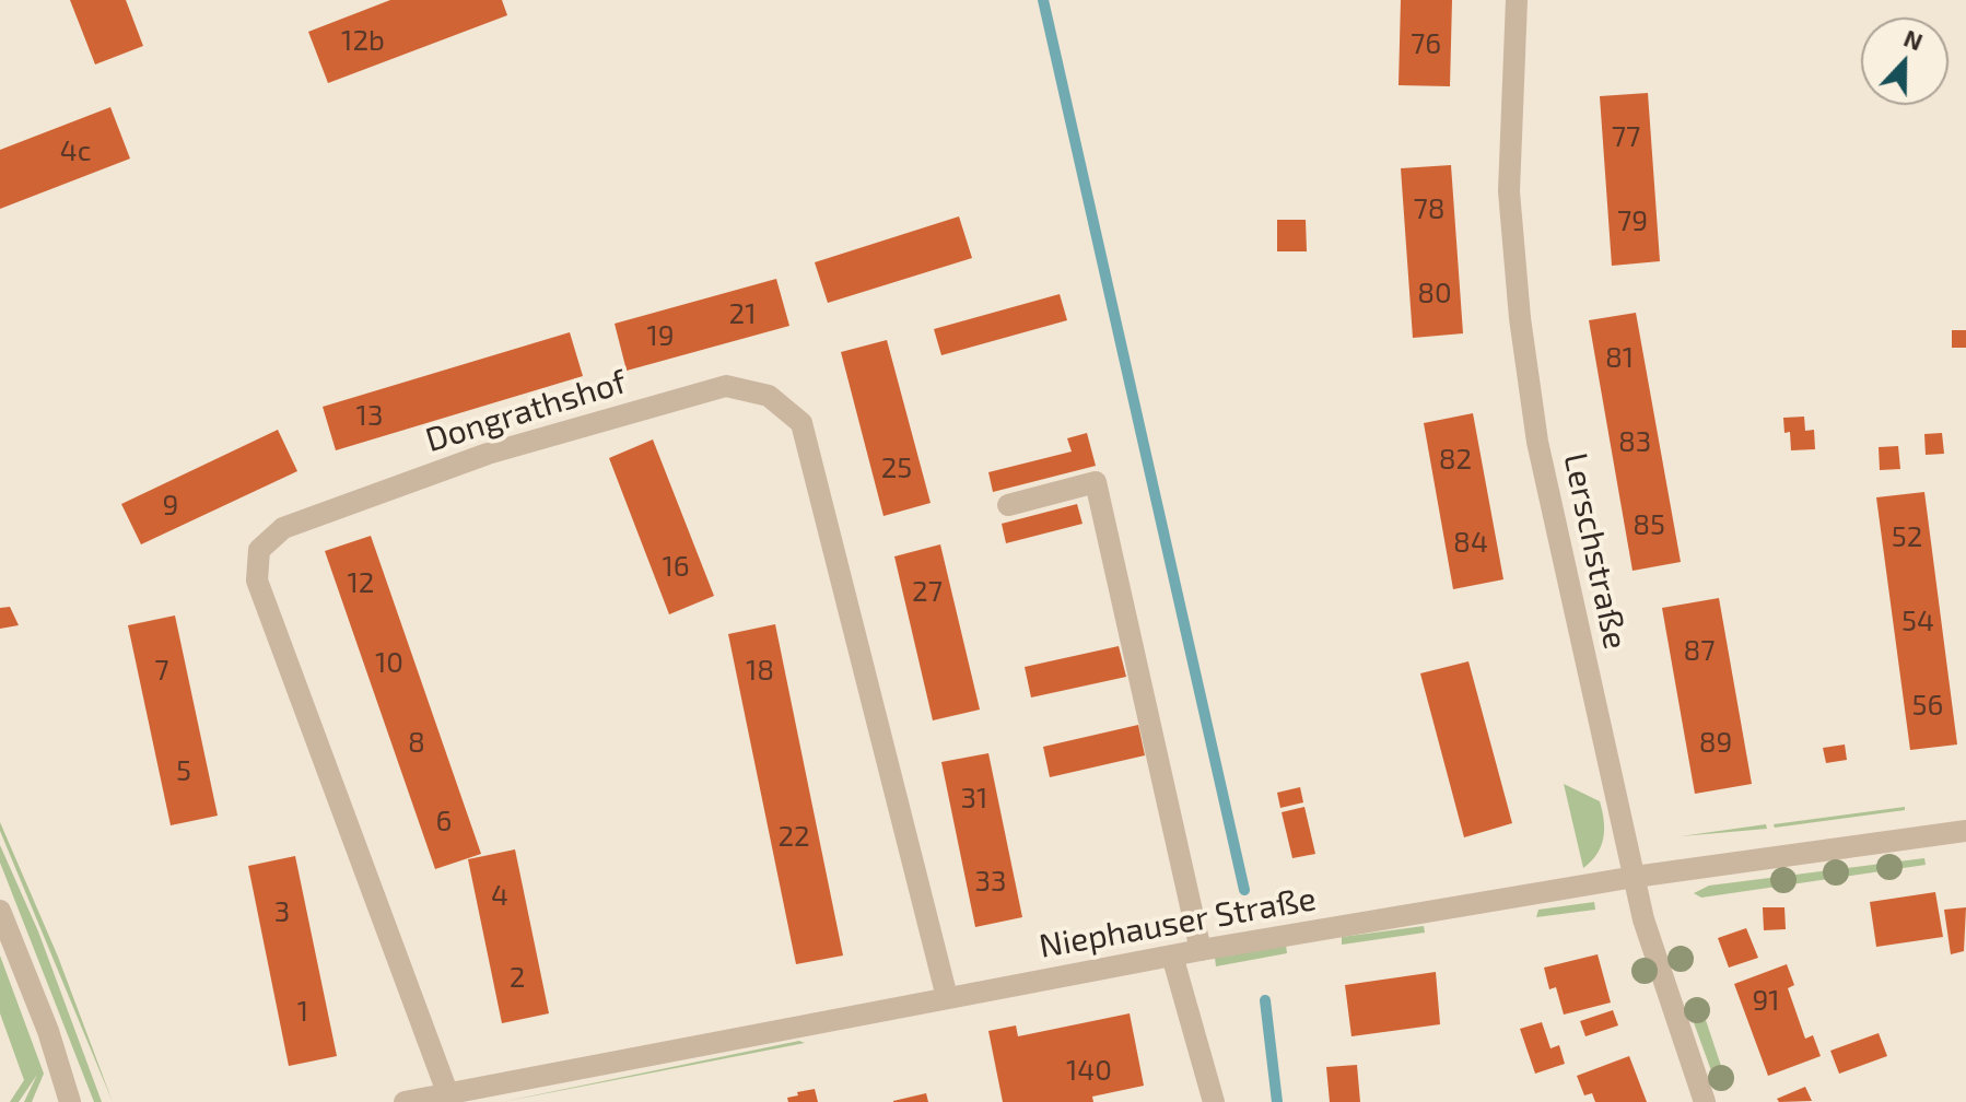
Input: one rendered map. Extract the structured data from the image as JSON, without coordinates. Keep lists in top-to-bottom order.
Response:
{
  "streets": {
    "street": ["Dongrathshof", "Lerschstraße", "Niephauser Straße"]
  },
  "crossings": [
    ["Dongrathshof", "Niephauser Straße"],
    ["Lerschstraße", "Niephauser Straße"]
  ],
  "house_numbers": [
    "12b",
    "76",
    "77",
    "4c",
    "78",
    "79",
    "80",
    "21",
    "19",
    "81",
    "13",
    "83",
    "82",
    "25",
    "9",
    "85",
    "52",
    "84",
    "16",
    "12",
    "27",
    "54",
    "87",
    "10",
    "7",
    "18",
    "56",
    "8",
    "89",
    "5",
    "31",
    "6",
    "22",
    "33",
    "4",
    "3",
    "2",
    "91",
    "1",
    "140"
  ],
  "north": "top"
}
